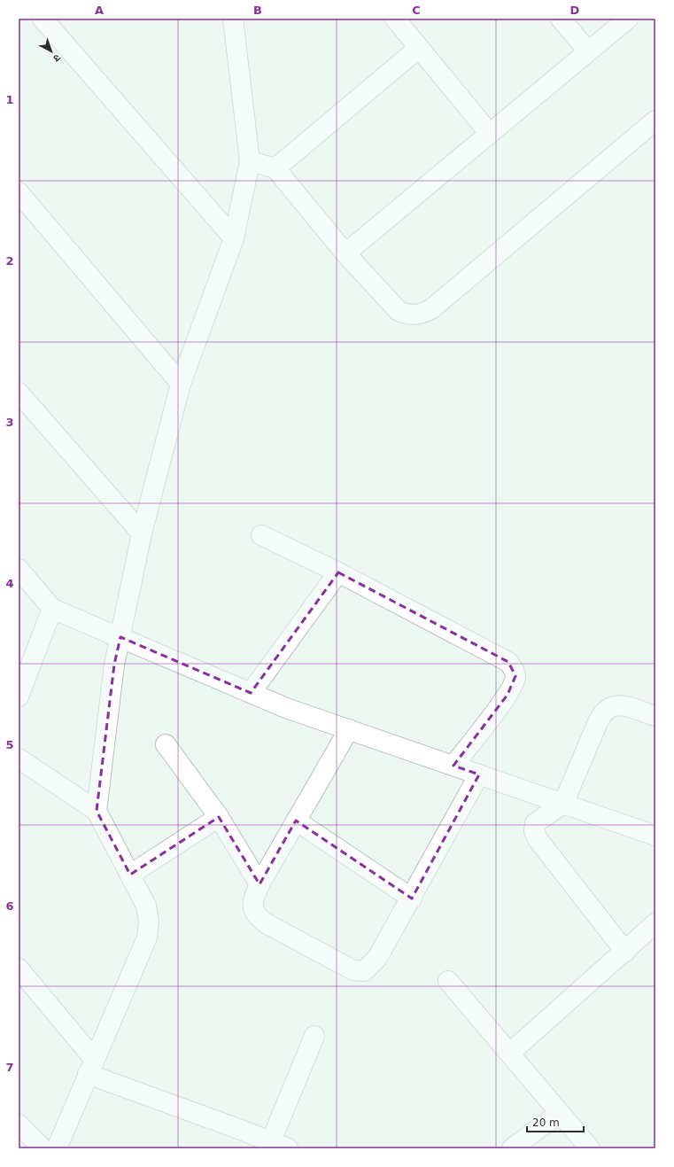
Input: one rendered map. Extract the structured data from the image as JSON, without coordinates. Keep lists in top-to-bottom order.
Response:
{
  "scale_bar": "20 m",
  "north": "bottom right",
  "grid": {
    "columns": [
      "A",
      "B",
      "C",
      "D"
    ],
    "rows": [
      "1",
      "2",
      "3",
      "4",
      "5",
      "6",
      "7"
    ]
  }
}
